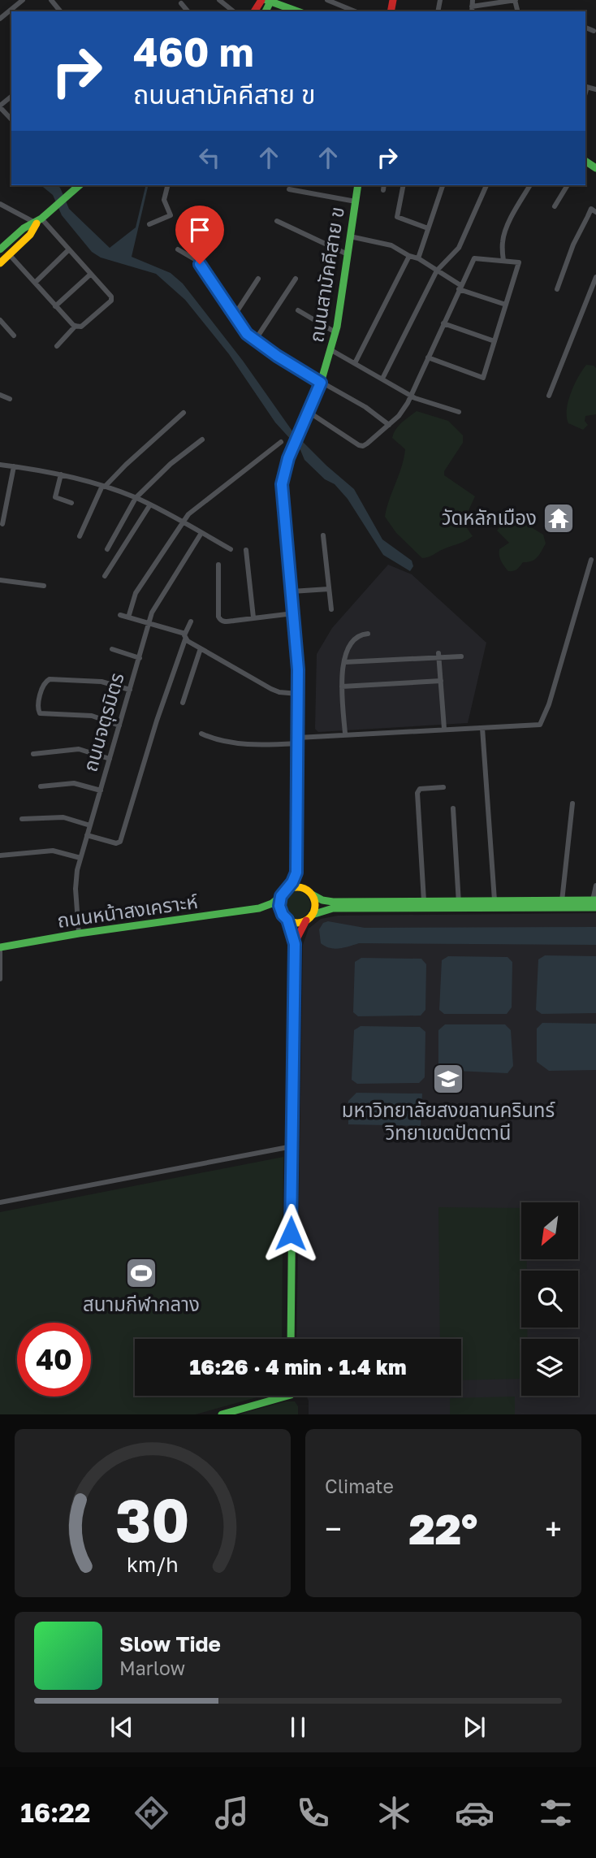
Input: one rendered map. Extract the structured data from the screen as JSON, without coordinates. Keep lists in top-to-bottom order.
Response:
{
  "streets": {
    "main road": ["ถนนสามัคคีสาย ข", "ถนนหน้าสงเคราะห์"],
    "street": ["ถนนจตุรมิตร"]
  },
  "crossings": [
    ["ถนนสามัคคีสาย ข", "ถนนหน้าสงเคราะห์"],
    ["ถนนจตุรมิตร", "ถนนหน้าสงเคราะห์"]
  ],
  "places": {
    "temple": ["วัดหลักเมือง"],
    "school or university": ["มหาวิทยาลัยสงขลานครินทร์ วิทยาเขตปัตตานี"],
    "sports": ["สนามกีฬากลาง"]
  },
  "north": "bottom left",
  "page": {
    "turn": ["460 m", "ถนนสามัคคีสาย ข"],
    "limit": "40",
    "trip": "16:26 · 4 min · 1.4 km",
    "tile": "Climate",
    "heat": ["−", "22°", "+"],
    "song": ["Slow Tide", "Marlow"],
    "tabs": "16:22",
    "gauge": ["30", "km/h"]
  }
}
